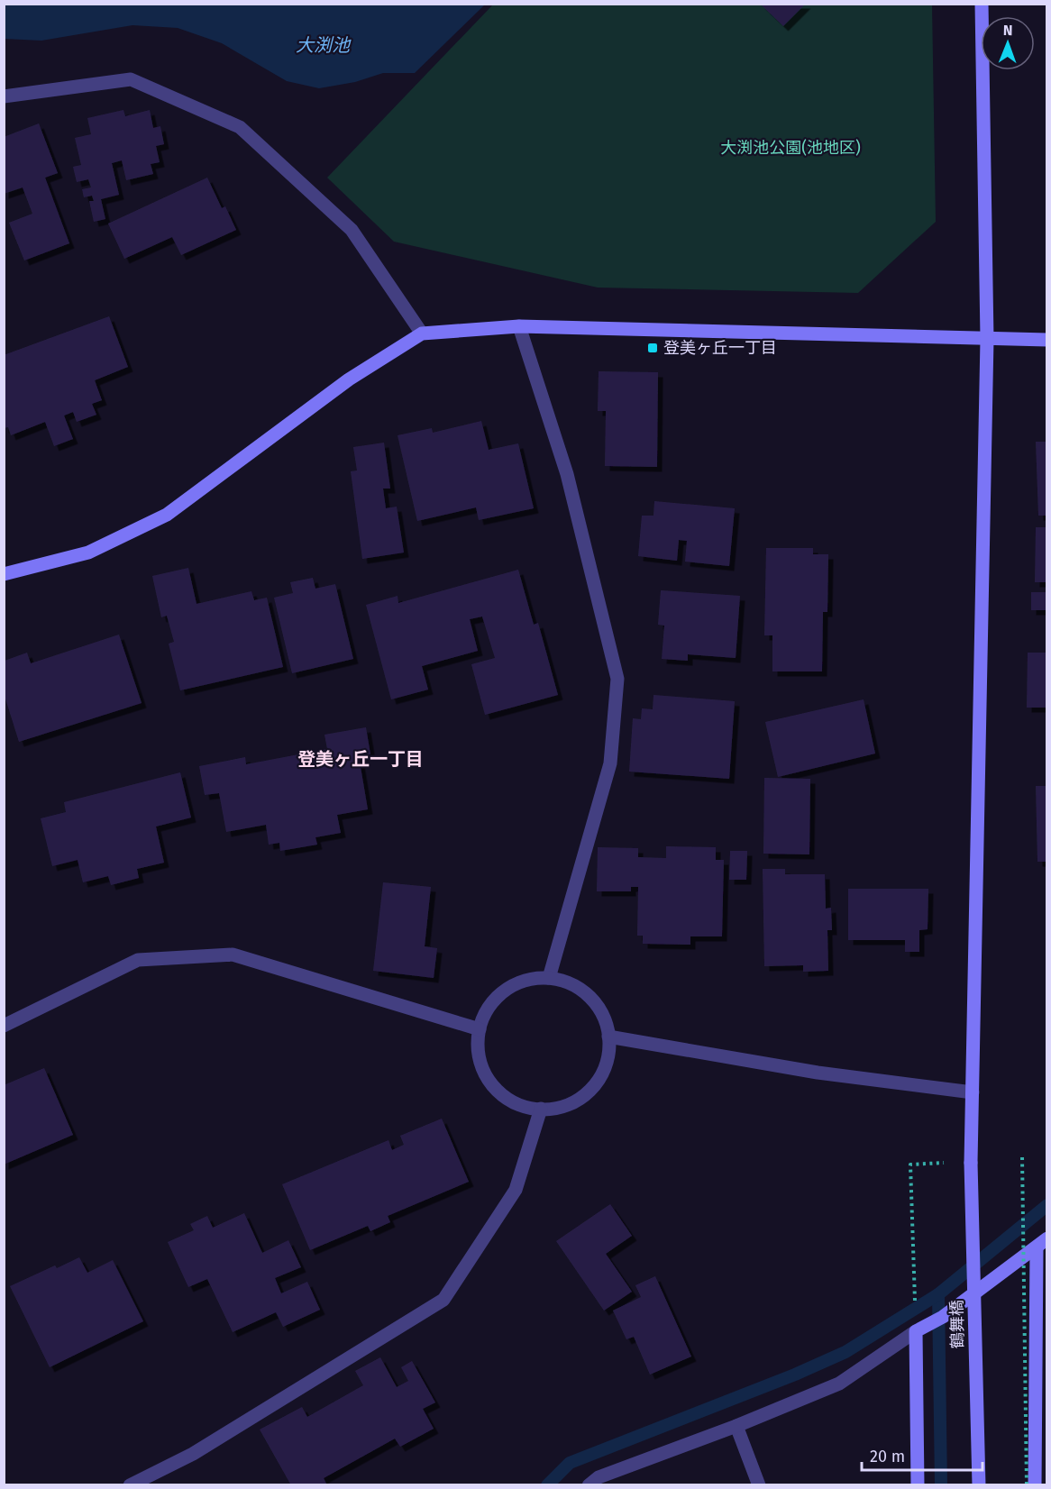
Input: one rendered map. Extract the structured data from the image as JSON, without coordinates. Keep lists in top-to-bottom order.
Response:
{
  "streets": {
    "street": ["鶴舞橋"]
  },
  "districts": ["登美ヶ丘一丁目"],
  "water": ["大渕池"],
  "parks": ["大渕池公園(池地区)"],
  "places": {
    "transit": ["登美ヶ丘一丁目"]
  },
  "scale_bar": "20 m",
  "north": "top"
}
